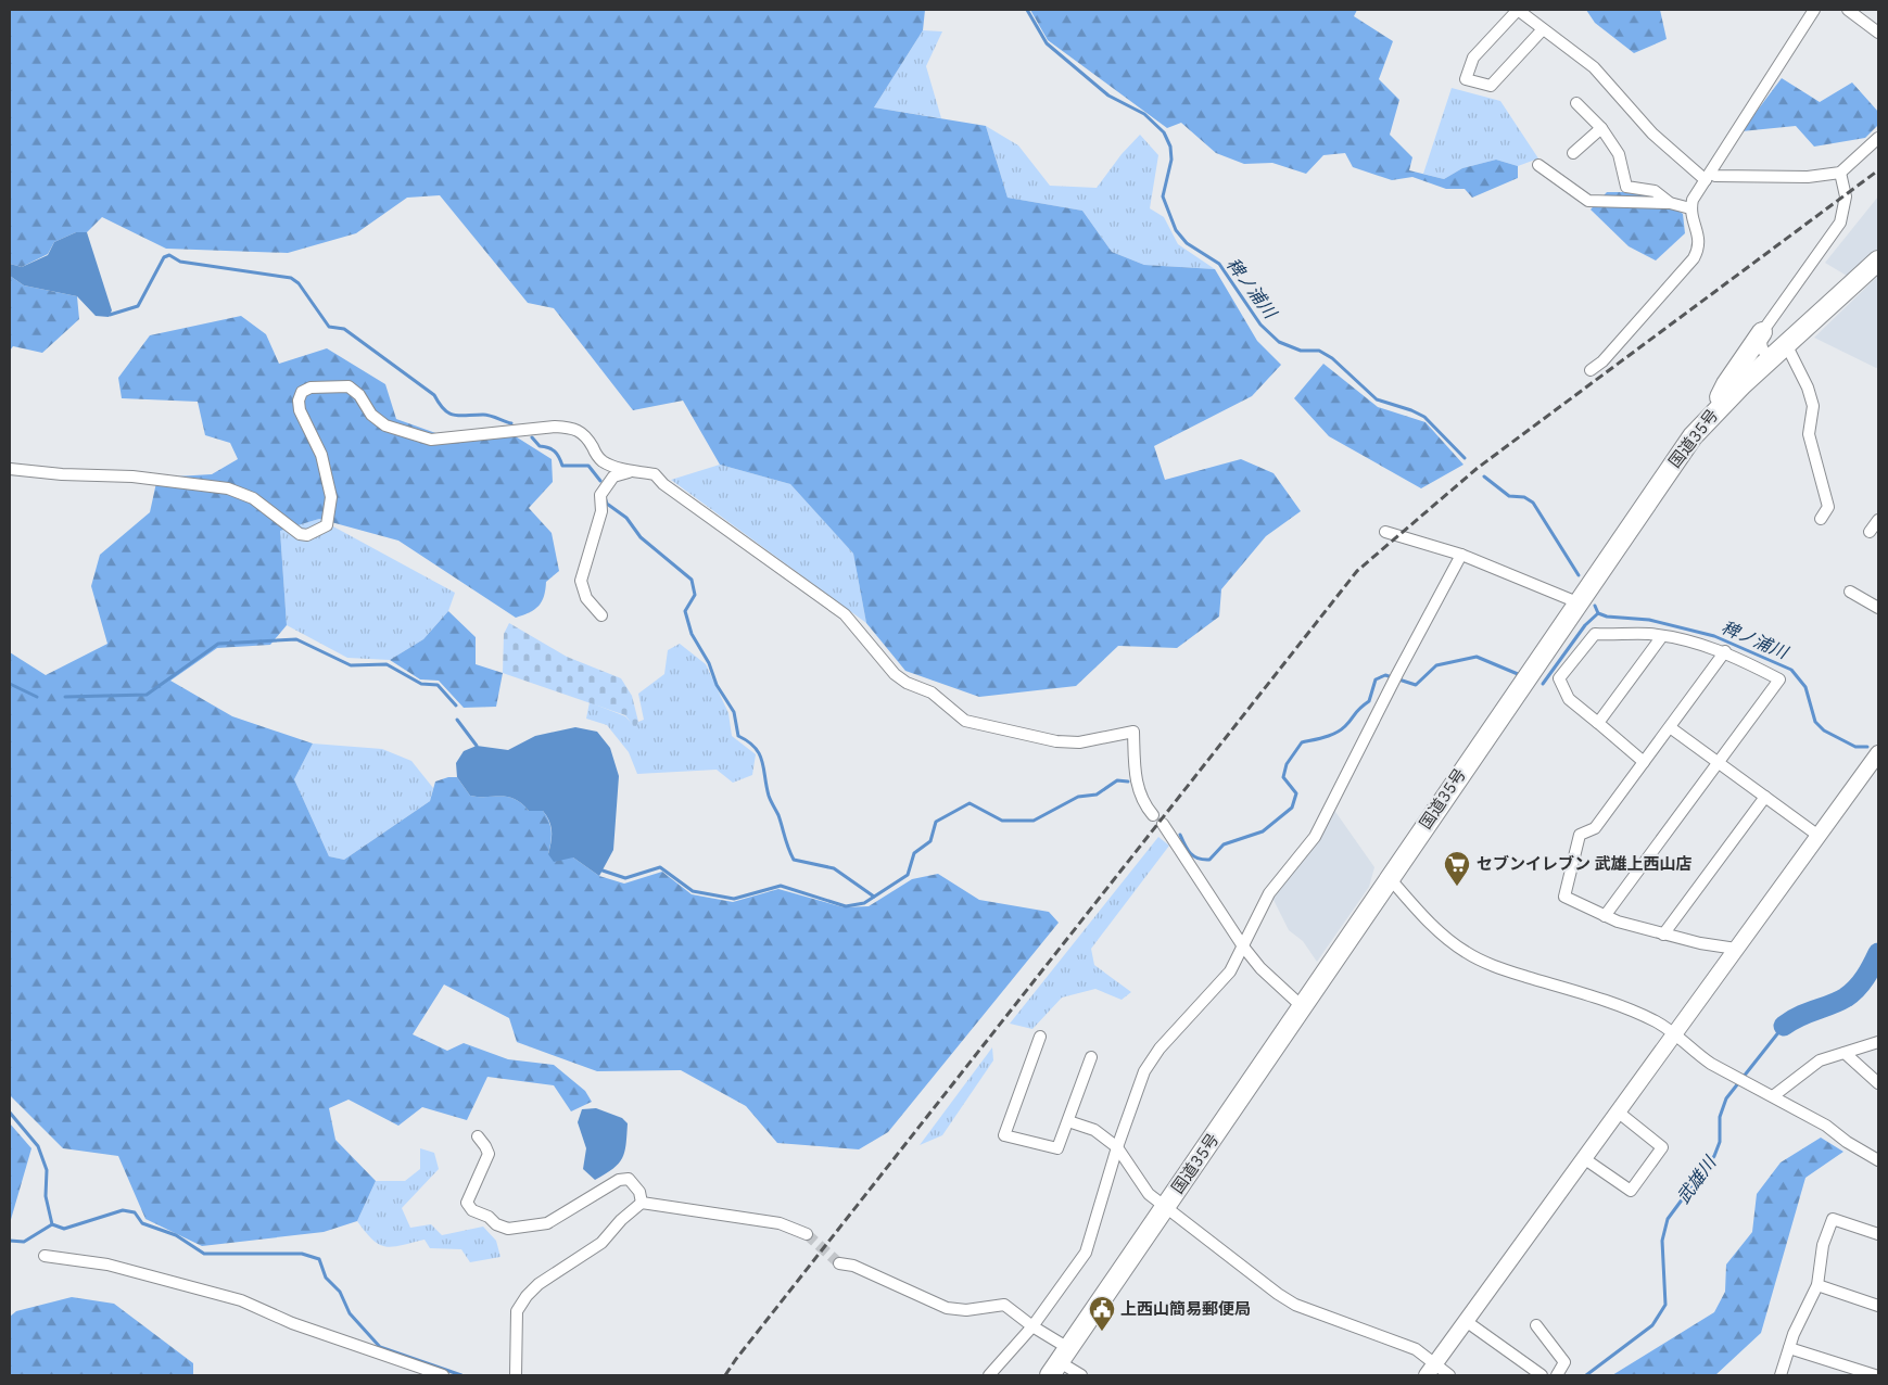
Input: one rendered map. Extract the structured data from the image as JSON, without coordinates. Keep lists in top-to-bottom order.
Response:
{
  "streets": {
    "highway": ["国道35号"]
  },
  "water": ["稗ノ浦川", "武雄川"],
  "places": {
    "supermarket": ["セブンイレブン 武雄上西山店"],
    "public building": ["上西山簡易郵便局"]
  }
}
